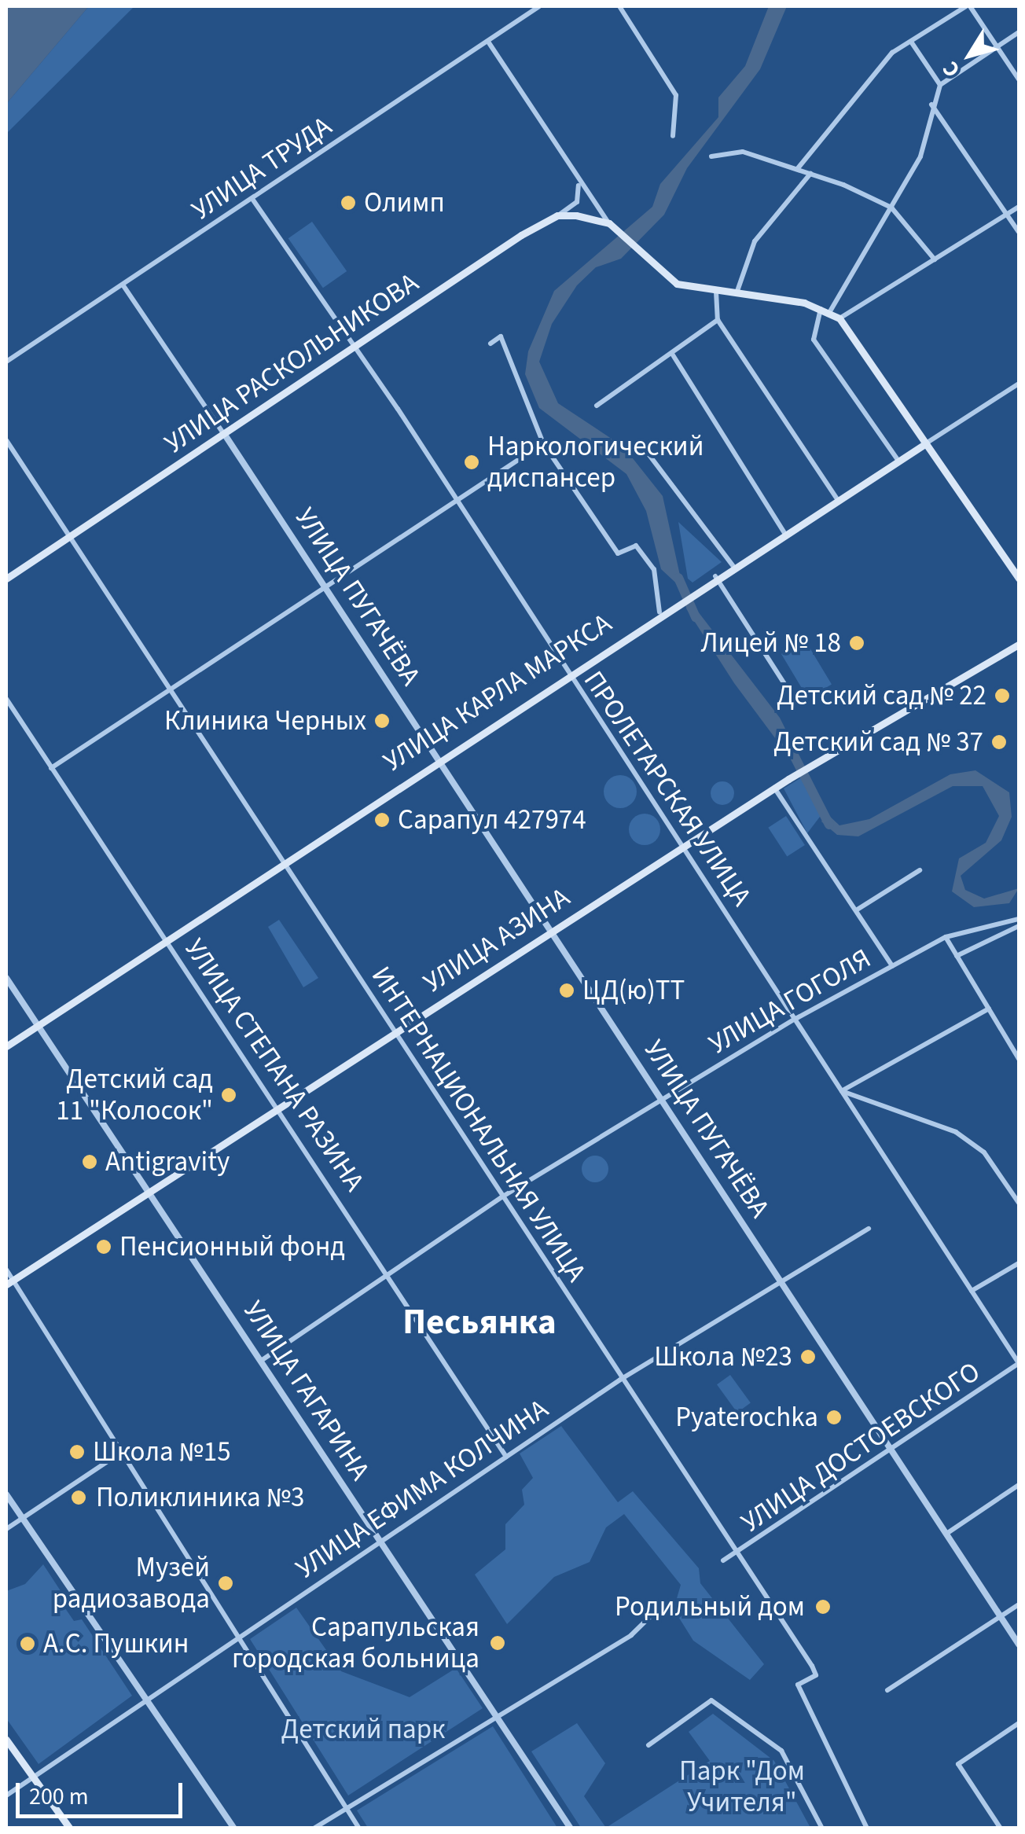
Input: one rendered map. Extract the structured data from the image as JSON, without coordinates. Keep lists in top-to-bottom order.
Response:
{
  "streets": {
    "main road": ["УЛИЦА РАСКОЛЬНИКОВА", "УЛИЦА КАРЛА МАРКСА", "УЛИЦА АЗИНА"],
    "street": [
      "УЛИЦА ТРУДА",
      "УЛИЦА ПУГАЧЁВА",
      "ПРОЛЕТАРСКАЯ УЛИЦА",
      "УЛИЦА ГОГОЛЯ",
      "УЛИЦА СТЕПАНА РАЗИНА",
      "ИНТЕРНАЦИОНАЛЬНАЯ УЛИЦА",
      "УЛИЦА ГАГАРИНА",
      "УЛИЦА ДОСТОЕВСКОГО",
      "УЛИЦА ЕФИМА КОЛЧИНА"
    ]
  },
  "crossings": [
    ["УЛИЦА ТРУДА", "УЛИЦА ПУГАЧЁВА"],
    ["УЛИЦА ТРУДА", "ПРОЛЕТАРСКАЯ УЛИЦА"],
    ["УЛИЦА РАСКОЛЬНИКОВА", "УЛИЦА ПУГАЧЁВА"],
    ["УЛИЦА РАСКОЛЬНИКОВА", "ПРОЛЕТАРСКАЯ УЛИЦА"],
    ["УЛИЦА РАСКОЛЬНИКОВА", "ИНТЕРНАЦИОНАЛЬНАЯ УЛИЦА"],
    ["УЛИЦА ПУГАЧЁВА", "УЛИЦА КАРЛА МАРКСА"],
    ["УЛИЦА ПУГАЧЁВА", "УЛИЦА АЗИНА"],
    ["УЛИЦА ПУГАЧЁВА", "УЛИЦА ГОГОЛЯ"],
    ["УЛИЦА ПУГАЧЁВА", "УЛИЦА ДОСТОЕВСКОГО"],
    ["УЛИЦА ПУГАЧЁВА", "УЛИЦА ЕФИМА КОЛЧИНА"],
    ["УЛИЦА КАРЛА МАРКСА", "ПРОЛЕТАРСКАЯ УЛИЦА"],
    ["УЛИЦА КАРЛА МАРКСА", "УЛИЦА СТЕПАНА РАЗИНА"],
    ["УЛИЦА КАРЛА МАРКСА", "ИНТЕРНАЦИОНАЛЬНАЯ УЛИЦА"],
    ["УЛИЦА КАРЛА МАРКСА", "УЛИЦА ГАГАРИНА"],
    ["ПРОЛЕТАРСКАЯ УЛИЦА", "УЛИЦА АЗИНА"],
    ["ПРОЛЕТАРСКАЯ УЛИЦА", "УЛИЦА ГОГОЛЯ"],
    ["ПРОЛЕТАРСКАЯ УЛИЦА", "УЛИЦА ДОСТОЕВСКОГО"],
    ["УЛИЦА АЗИНА", "УЛИЦА СТЕПАНА РАЗИНА"],
    ["УЛИЦА АЗИНА", "ИНТЕРНАЦИОНАЛЬНАЯ УЛИЦА"],
    ["УЛИЦА АЗИНА", "УЛИЦА ГАГАРИНА"],
    ["УЛИЦА ГОГОЛЯ", "УЛИЦА СТЕПАНА РАЗИНА"],
    ["УЛИЦА ГОГОЛЯ", "ИНТЕРНАЦИОНАЛЬНАЯ УЛИЦА"],
    ["УЛИЦА ГОГОЛЯ", "УЛИЦА ГАГАРИНА"],
    ["УЛИЦА СТЕПАНА РАЗИНА", "УЛИЦА ЕФИМА КОЛЧИНА"],
    ["ИНТЕРНАЦИОНАЛЬНАЯ УЛИЦА", "УЛИЦА ДОСТОЕВСКОГО"],
    ["ИНТЕРНАЦИОНАЛЬНАЯ УЛИЦА", "УЛИЦА ЕФИМА КОЛЧИНА"],
    ["УЛИЦА ГАГАРИНА", "УЛИЦА ЕФИМА КОЛЧИНА"]
  ],
  "districts": ["Песьянка"],
  "parks": ["Детский парк", "Парк \"Дом Учителя\""],
  "places": [
    "Олимп",
    "Наркологический диспансер",
    "Лицей № 18",
    "Детский сад № 22",
    "Клиника Черных",
    "Детский сад № 37",
    "Сарапул 427974",
    "ЦД(ю)ТТ",
    "Детский сад 11 \"Колосок\"",
    "Antigravity",
    "Пенсионный фонд",
    "Школа №23",
    "Pyaterochka",
    "Школа №15",
    "Поликлиника №3",
    "Музей радиозавода",
    "Родильный дом",
    "Сарапульская городская больница",
    "А.С. Пушкин"
  ],
  "scale_bar": "200 m",
  "north": "bottom left"
}
